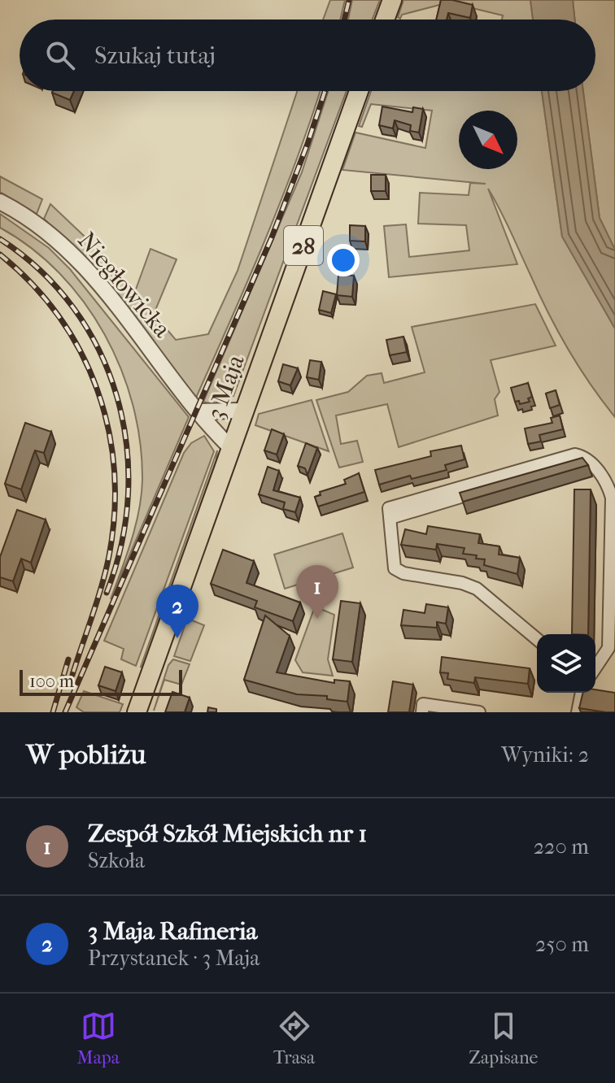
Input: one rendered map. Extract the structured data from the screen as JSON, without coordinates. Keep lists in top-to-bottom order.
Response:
{
  "streets": {
    "main road": ["28", "3 Maja"],
    "street": ["Niegłowicka"]
  },
  "crossings": [
    ["Niegłowicka", "3 Maja"]
  ],
  "scale_bar": "100 m",
  "north": "bottom right",
  "page": {
    "search": "Szukaj tutaj",
    "pins": ["1", "2"],
    "scale": "100 m",
    "heading": ["W pobliżu", "Wyniki: 2"],
    "list": [
      {
        "mark": "1",
        "name": "Zespół Szkół Miejskich nr 1",
        "note": "Szkoła",
        "value": "220 m"
      },
      {
        "mark": "2",
        "name": "3 Maja Rafineria",
        "note": "Przystanek · 3 Maja",
        "value": "250 m"
      }
    ],
    "nav": ["Mapa", "Trasa", "Zapisane"]
  }
}
